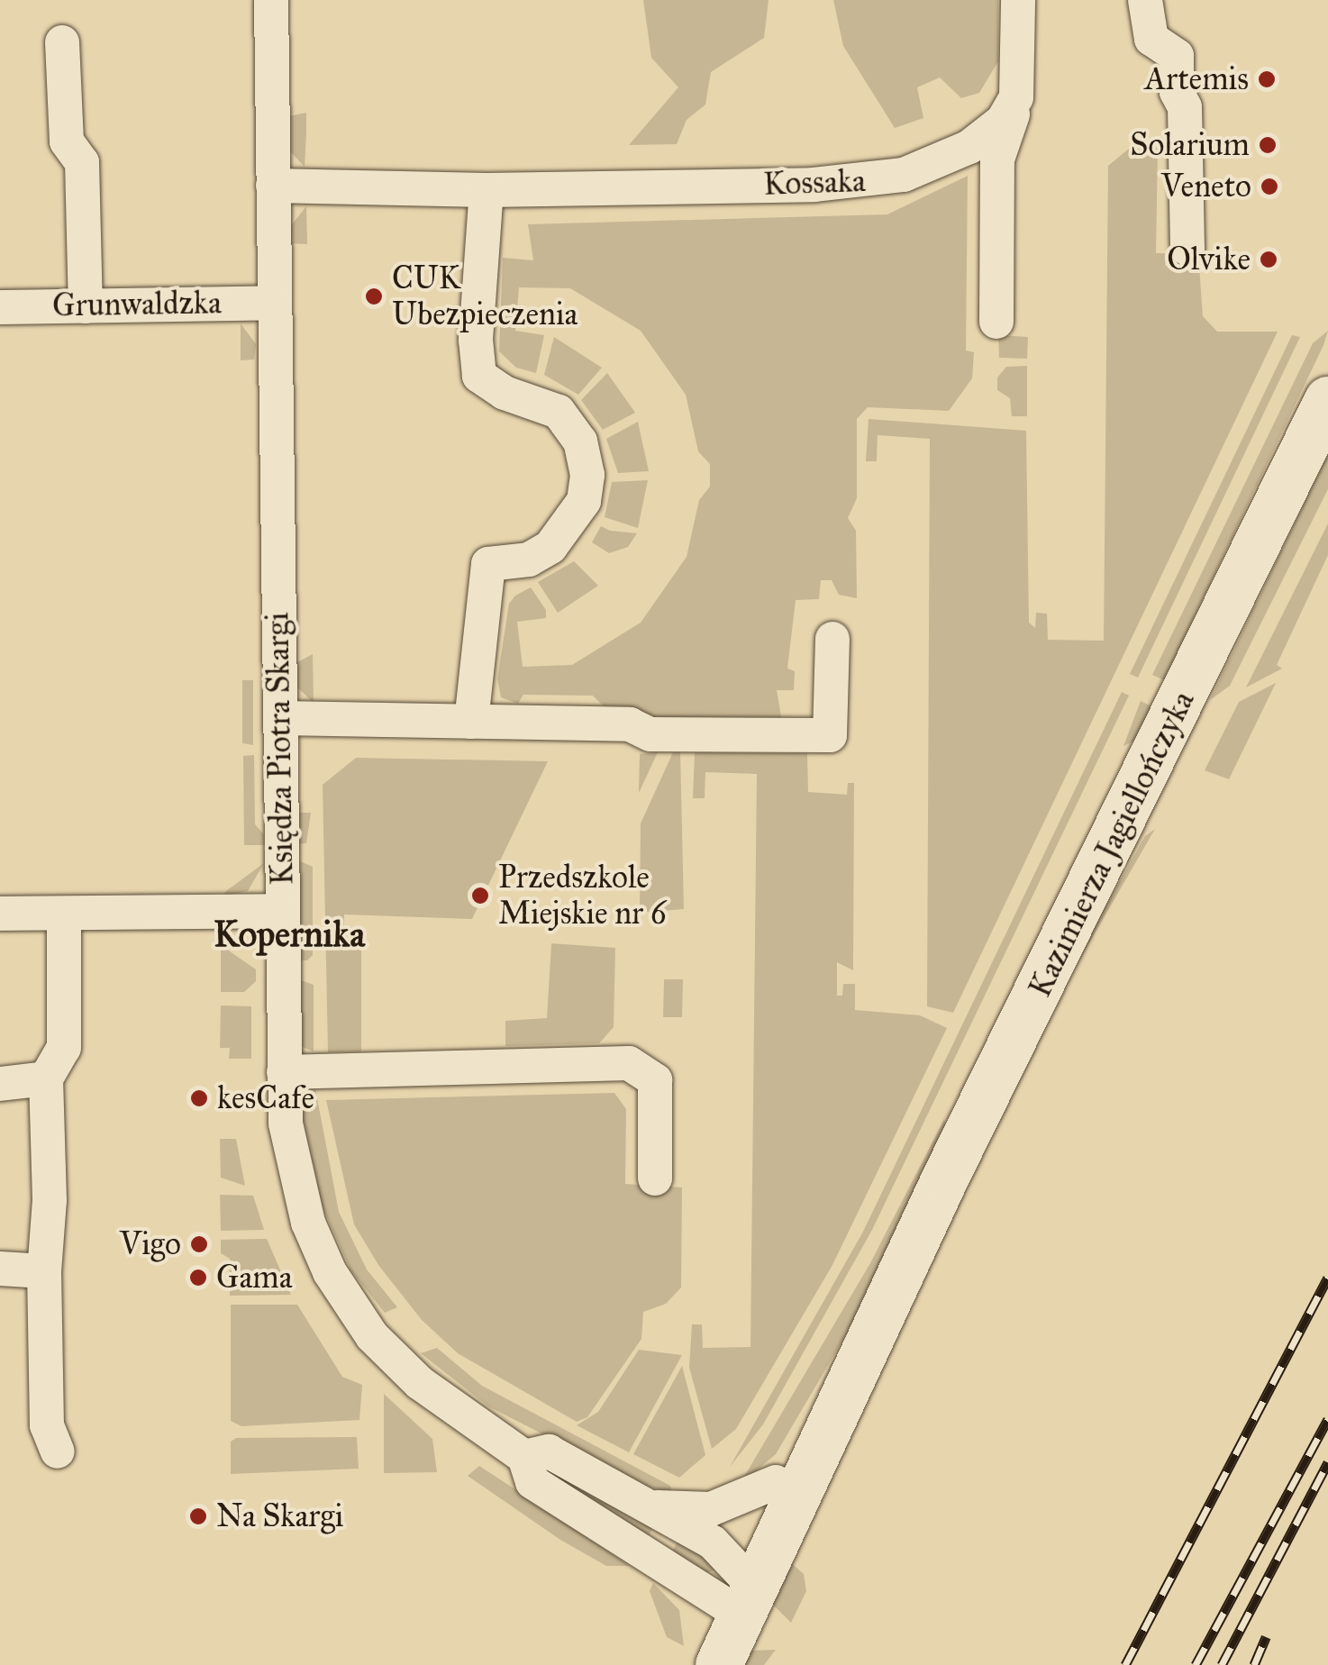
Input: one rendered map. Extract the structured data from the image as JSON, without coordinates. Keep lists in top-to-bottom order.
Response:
{
  "streets": {
    "main road": ["Kazimierza Jagiellończyka"],
    "street": ["Kossaka", "Grunwaldzka", "Księdza Piotra Skargi"]
  },
  "crossings": [
    ["Kossaka", "Księdza Piotra Skargi"],
    ["Grunwaldzka", "Księdza Piotra Skargi"],
    ["Księdza Piotra Skargi", "Kazimierza Jagiellończyka"]
  ],
  "districts": ["Kopernika"],
  "places": [
    "Artemis",
    "Solarium",
    "Veneto",
    "Olvike",
    "CUK Ubezpieczenia",
    "Przedszkole Miejskie nr 6",
    "kesCafe",
    "Vigo",
    "Gama",
    "Na Skargi"
  ]
}
